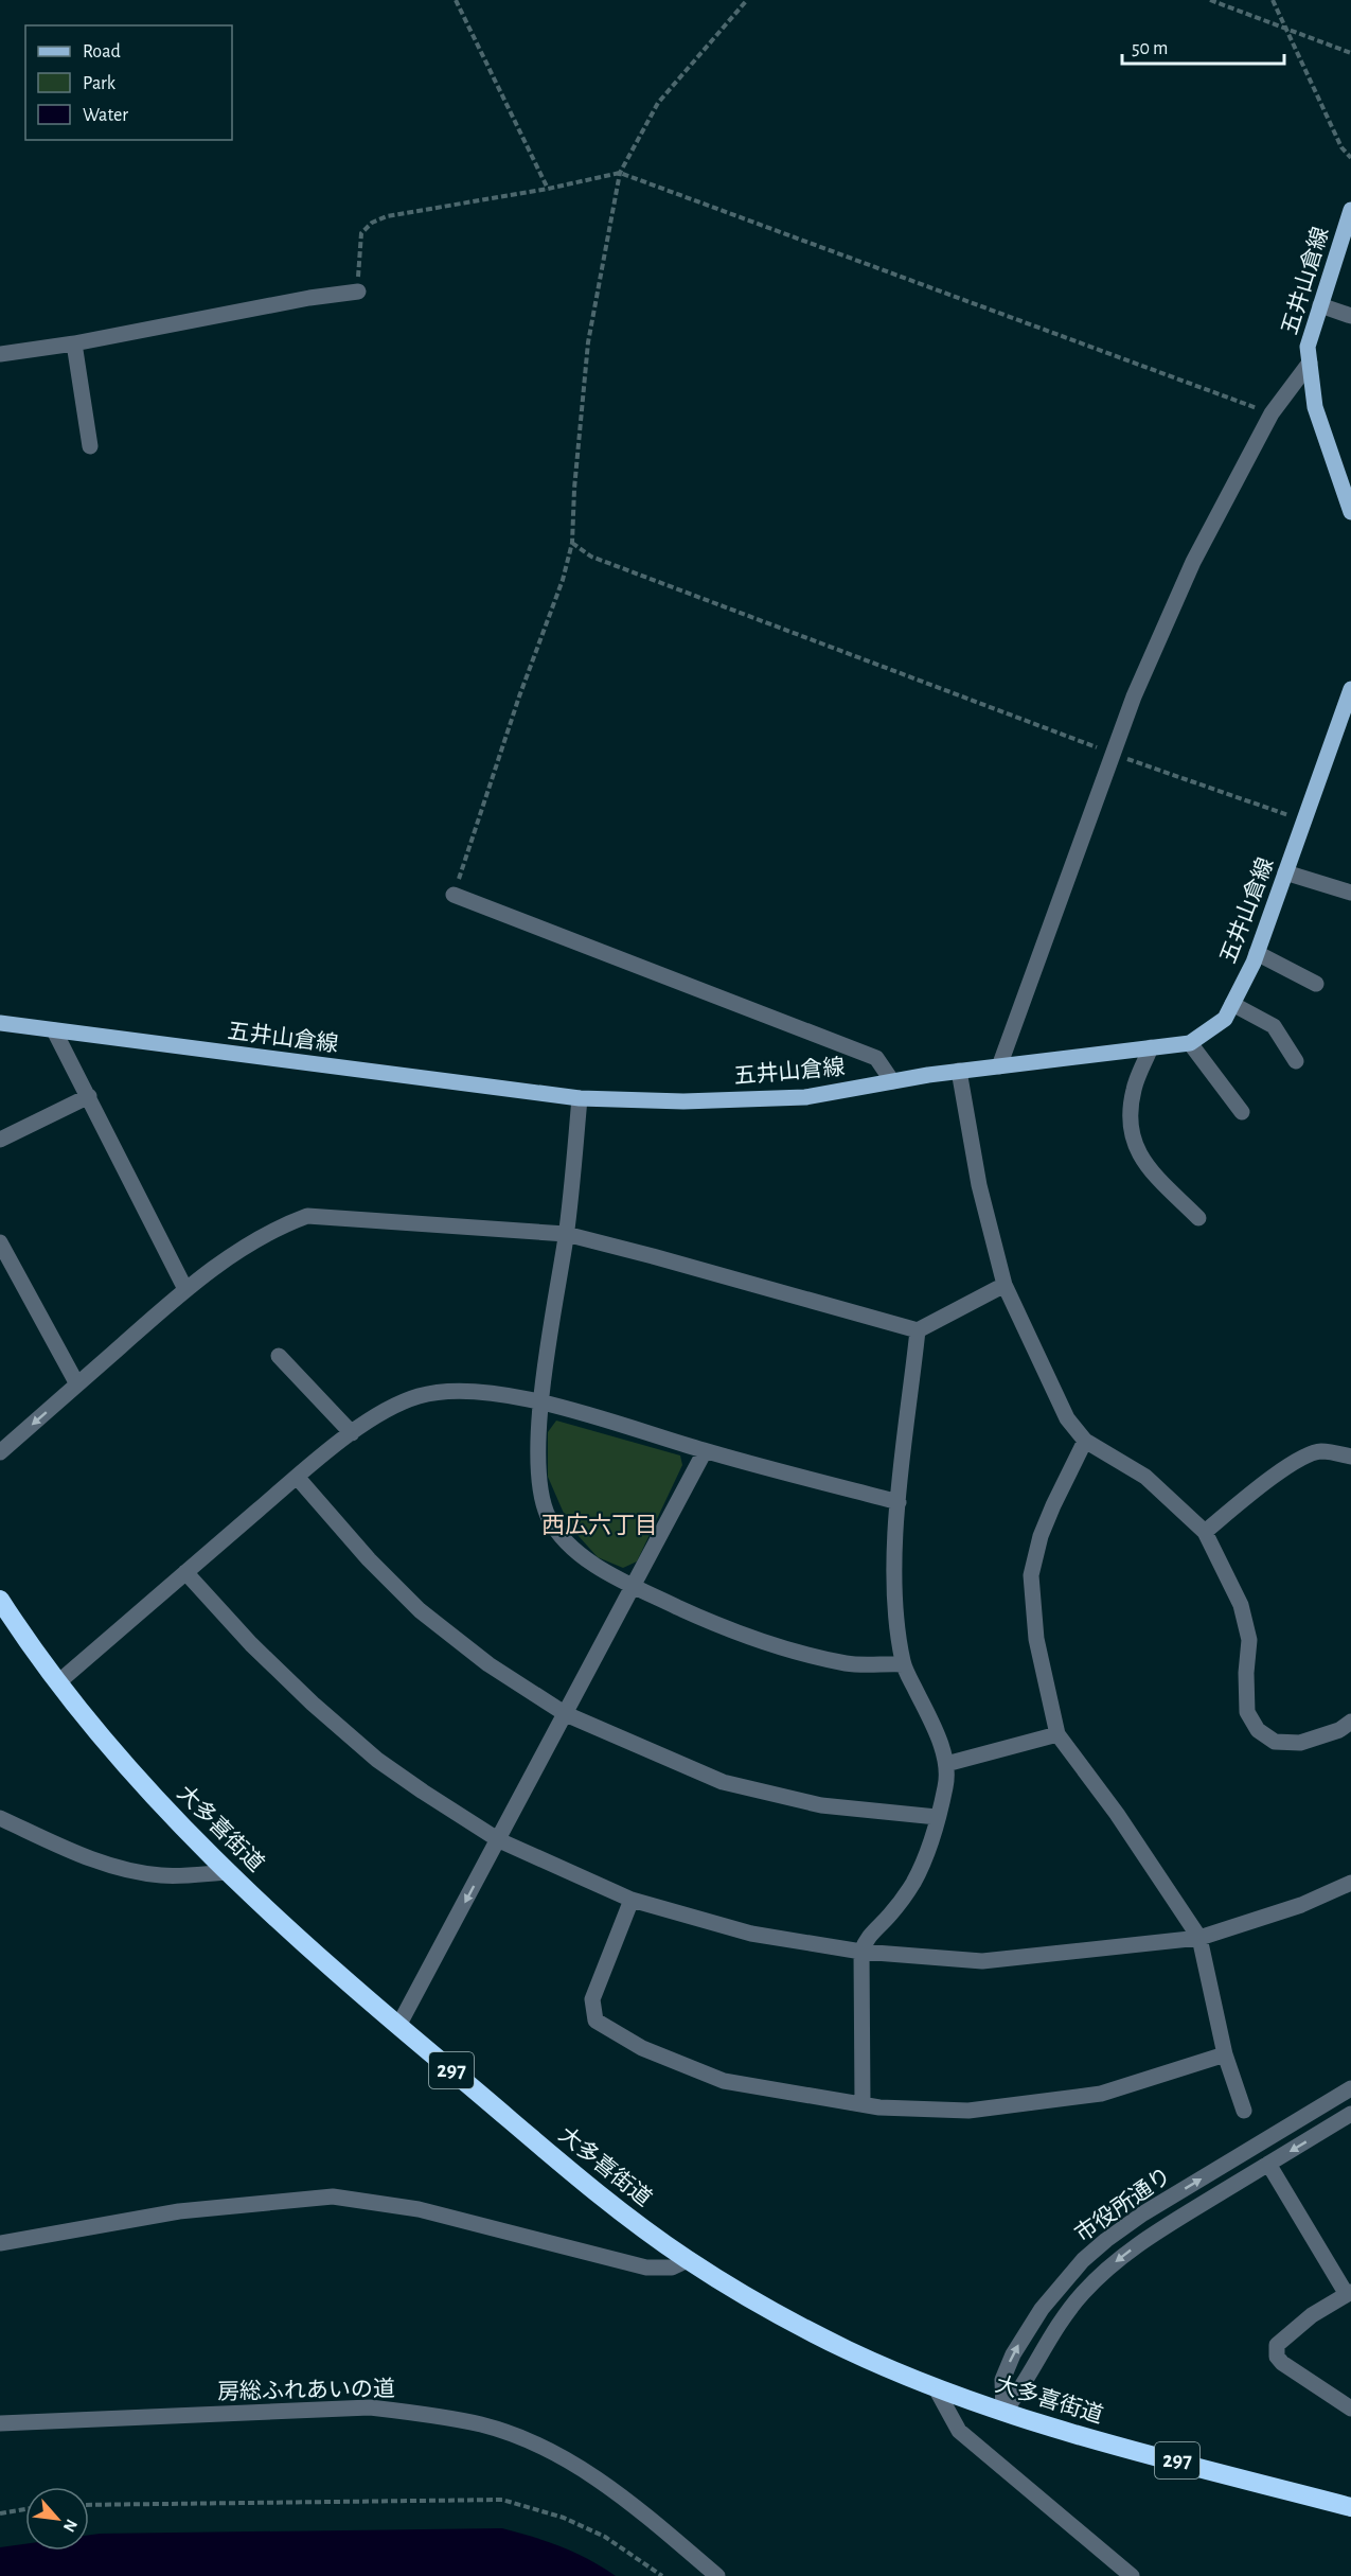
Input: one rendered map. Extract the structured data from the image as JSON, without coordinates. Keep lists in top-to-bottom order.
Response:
{
  "streets": {
    "highway": ["大多喜街道", "297"],
    "main road": ["五井山倉線"],
    "street": ["市役所通り", "房総ふれあいの道"]
  },
  "crossings": [
    ["大多喜街道", "市役所通り"]
  ],
  "districts": ["西広六丁目"],
  "legend": ["Road", "Park", "Water"],
  "scale_bar": "50 m",
  "north": "bottom right"
}
